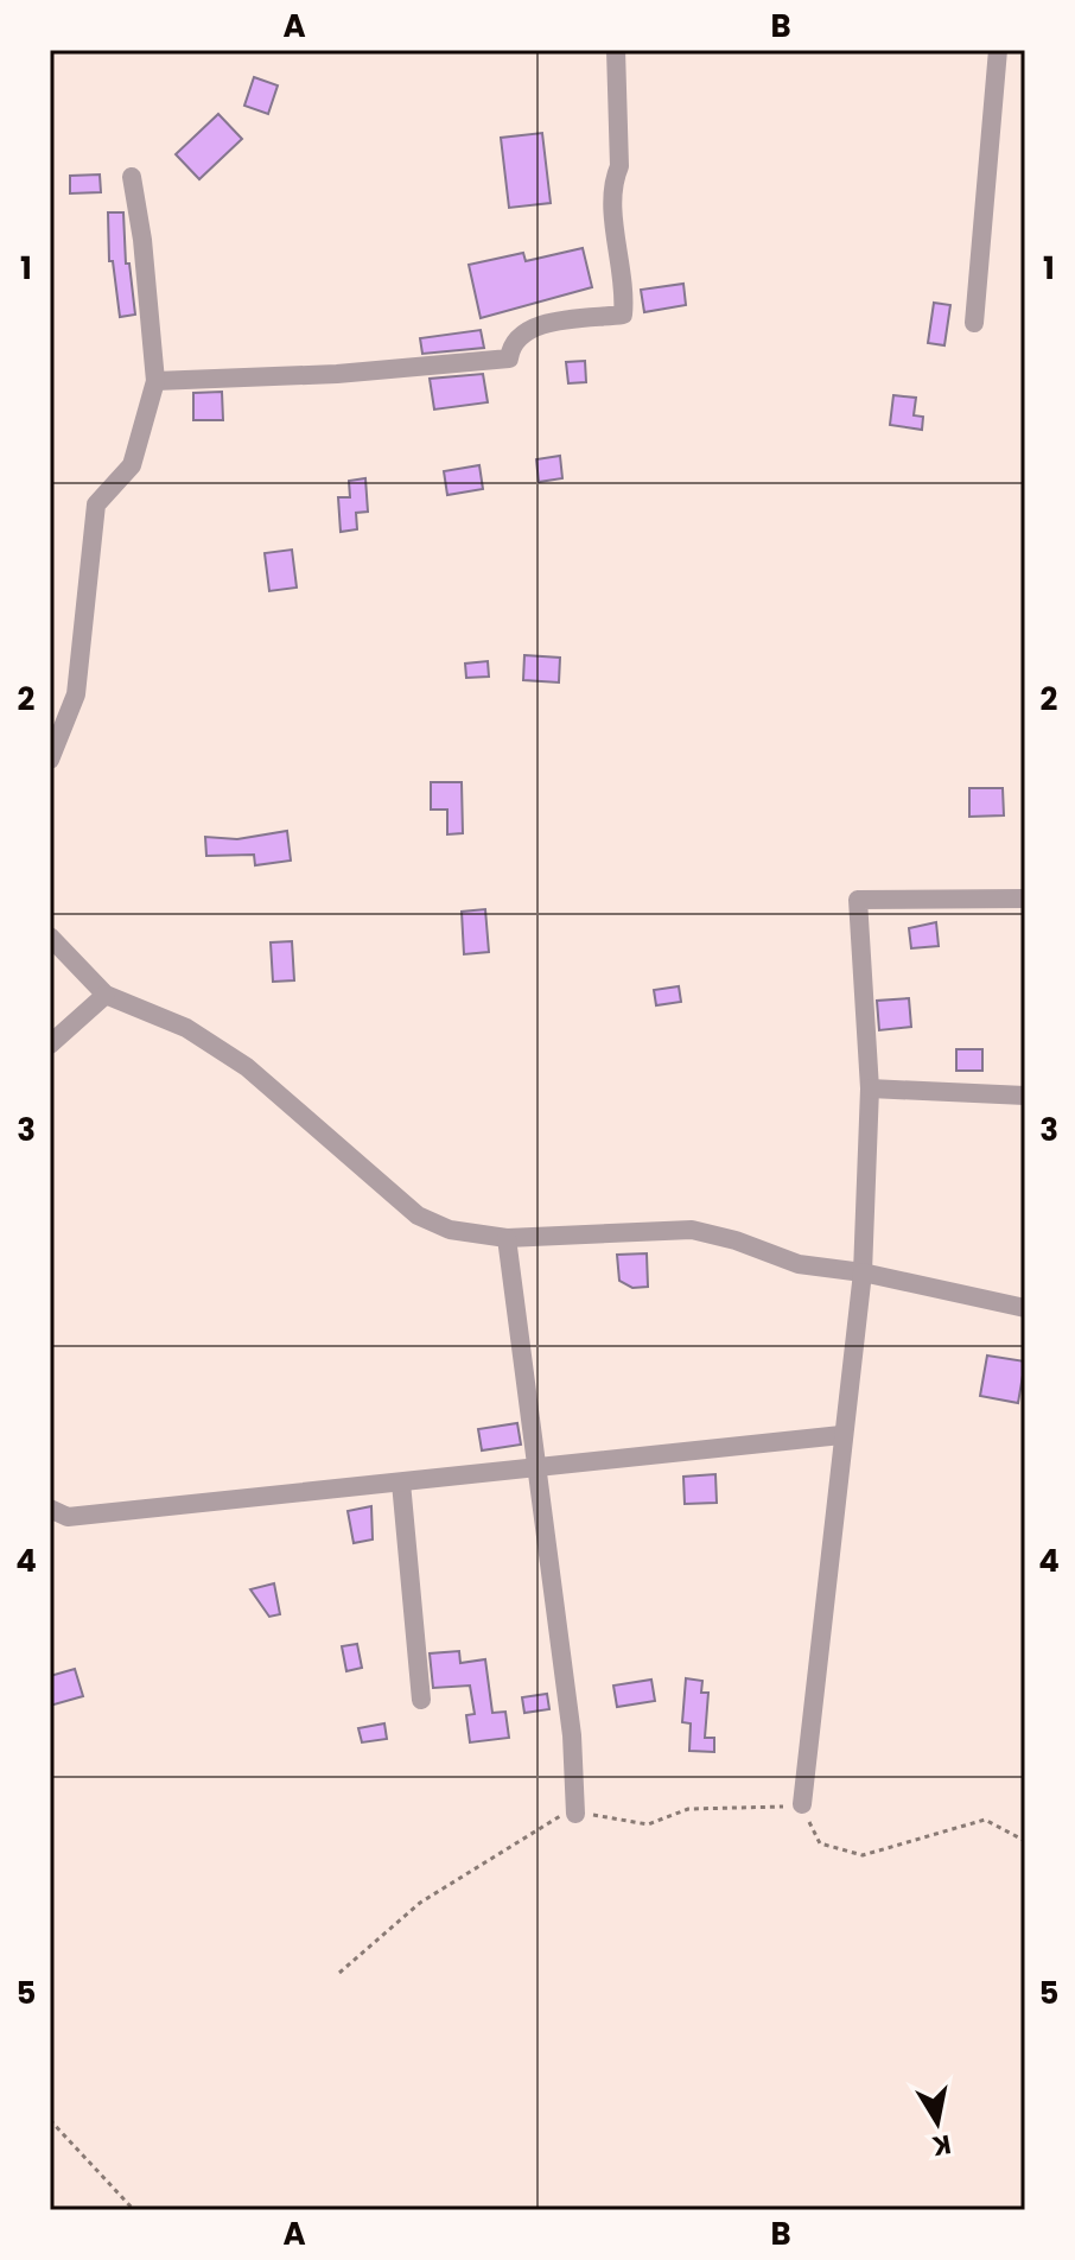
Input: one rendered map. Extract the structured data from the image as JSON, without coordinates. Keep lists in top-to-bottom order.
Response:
{
  "north": "bottom",
  "grid": {
    "columns": ["A", "B"],
    "rows": [
      "1",
      "2",
      "3",
      "4",
      "5"
    ]
  }
}
